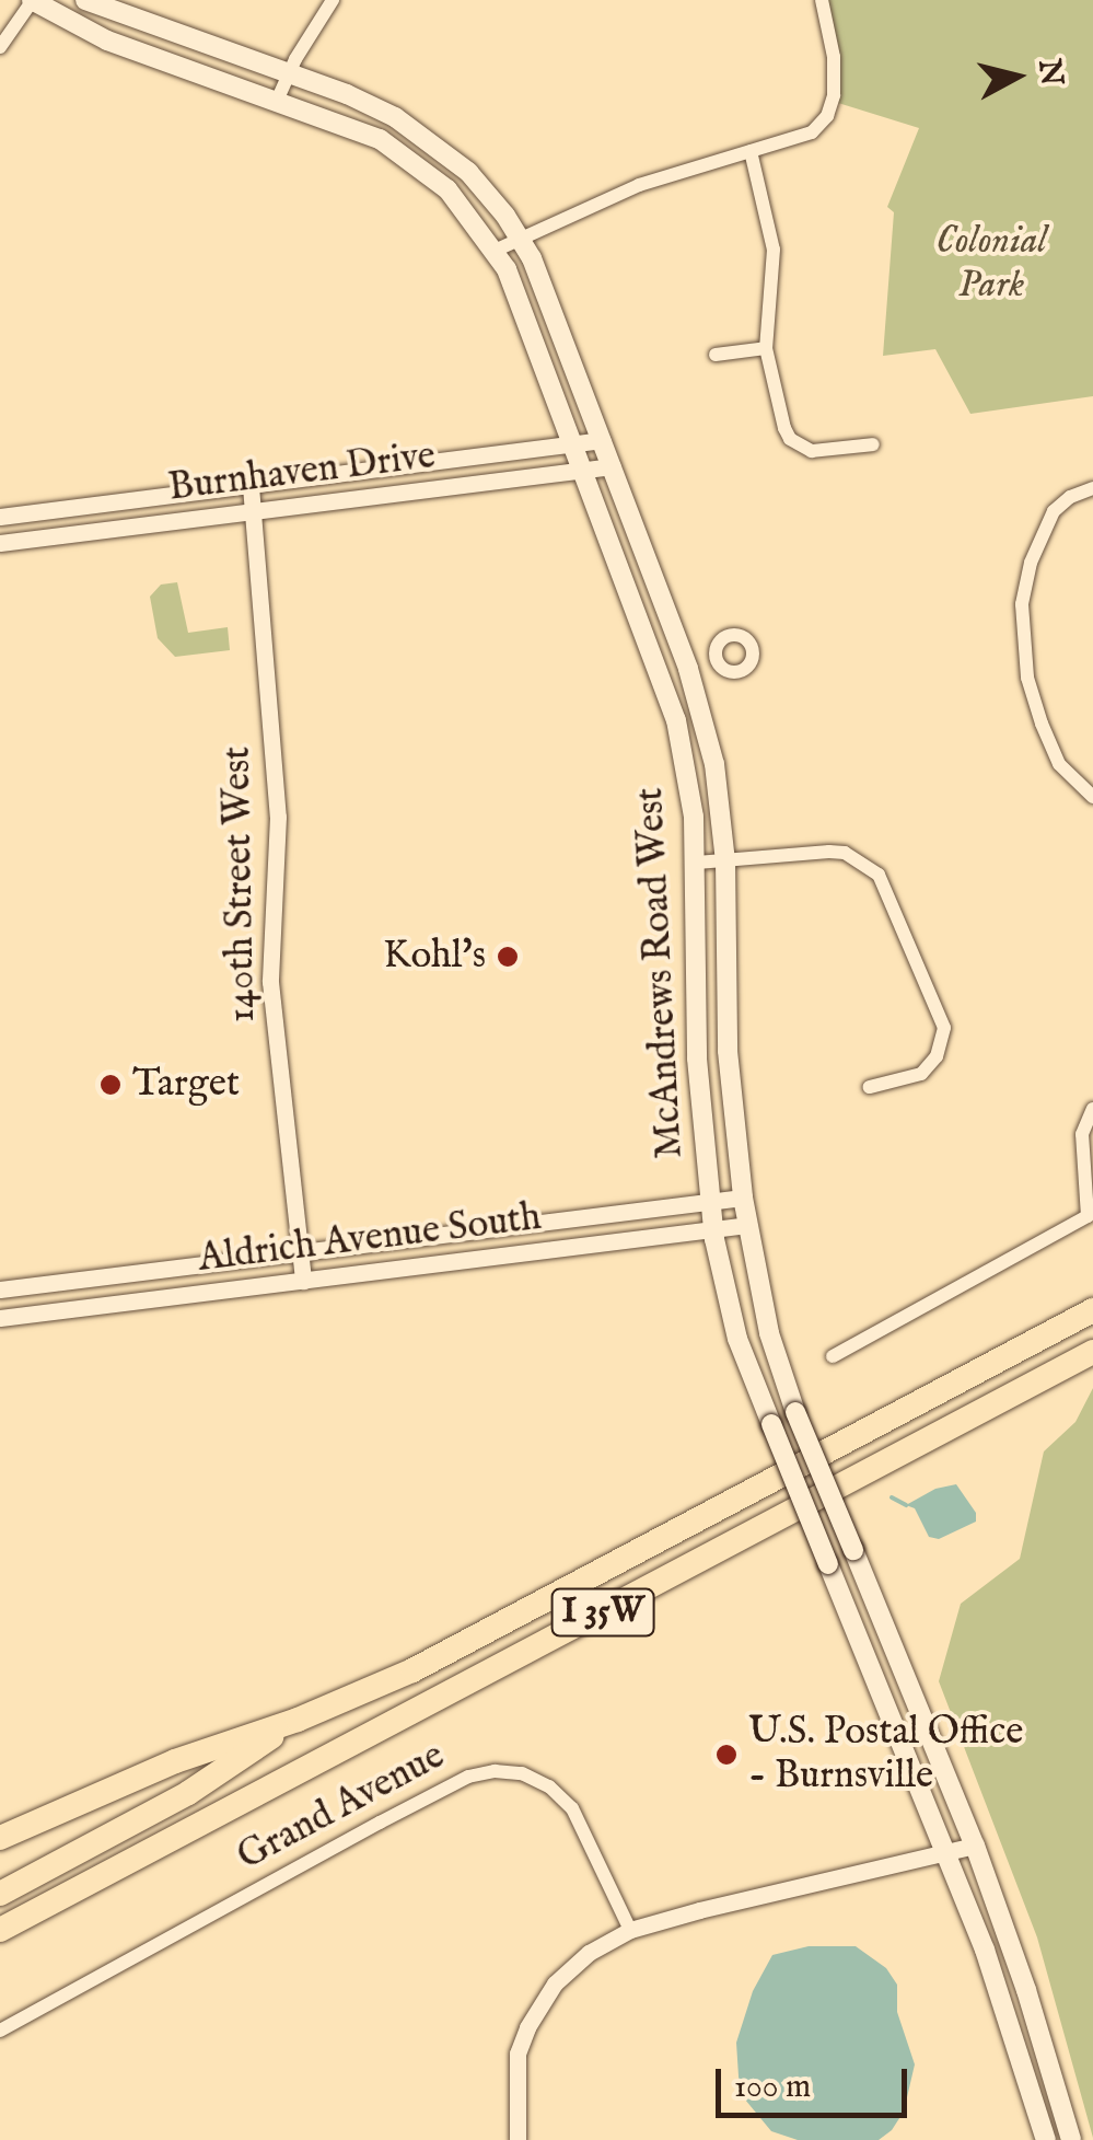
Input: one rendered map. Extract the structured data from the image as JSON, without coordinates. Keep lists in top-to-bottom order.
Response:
{
  "streets": {
    "highway": ["I 35W"],
    "main road": ["McAndrews Road West"],
    "street": [
      "Burnhaven Drive",
      "140th Street West",
      "Aldrich Avenue South",
      "Grand Avenue"
    ]
  },
  "crossings": [
    ["Burnhaven Drive", "140th Street West"],
    ["Burnhaven Drive", "McAndrews Road West"],
    ["140th Street West", "Aldrich Avenue South"],
    ["McAndrews Road West", "Aldrich Avenue South"]
  ],
  "parks": ["Colonial Park"],
  "places": ["Kohl's", "Target", "U.S. Postal Office - Burnsville"],
  "scale_bar": "100 m",
  "north": "right"
}
